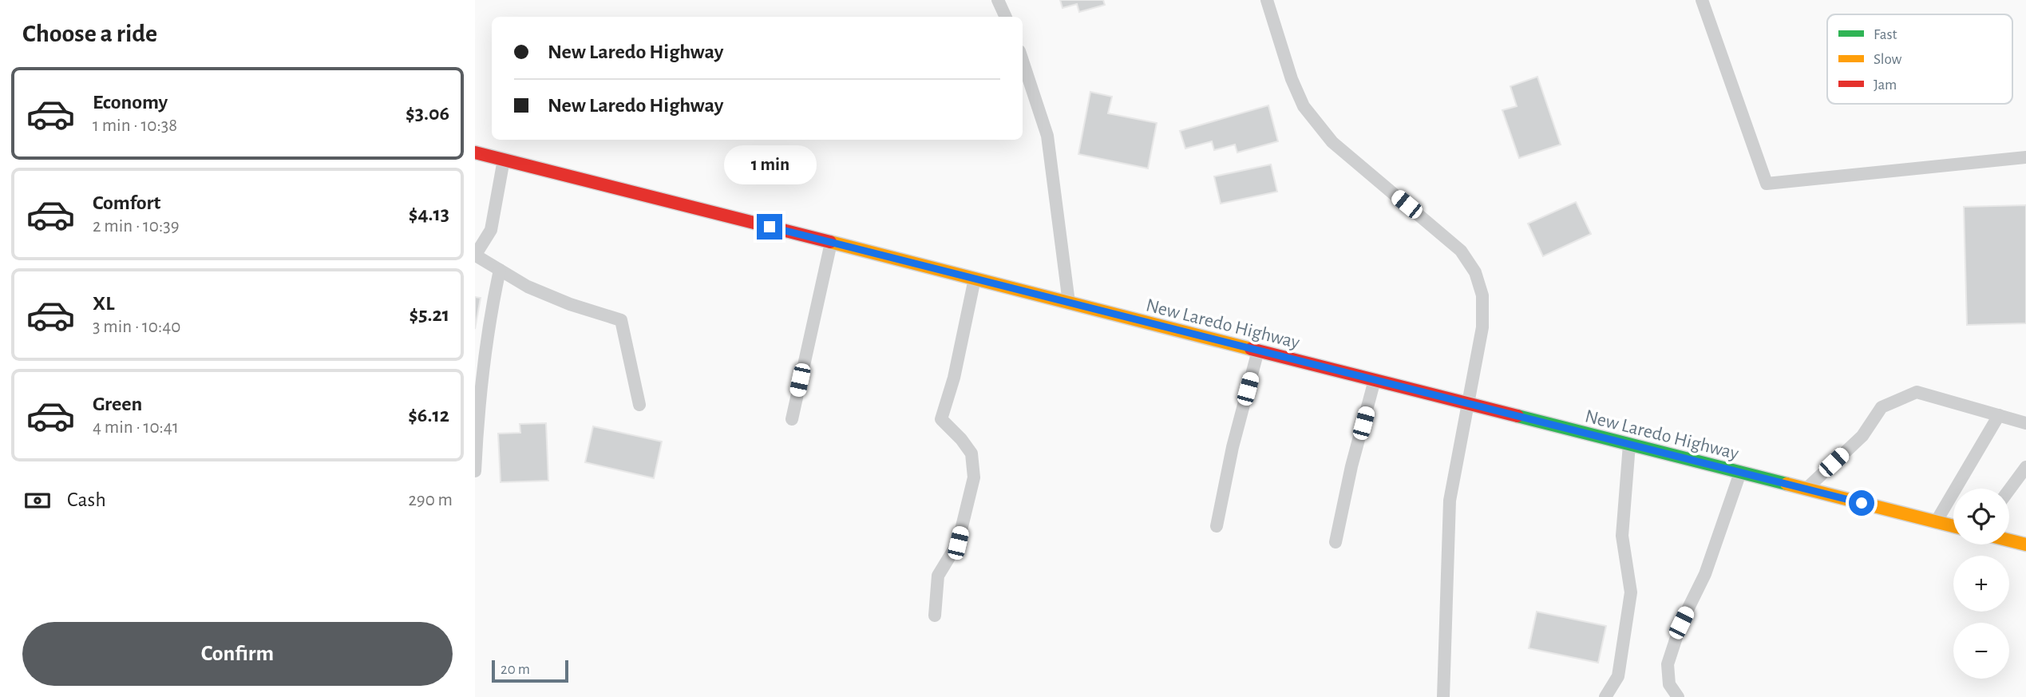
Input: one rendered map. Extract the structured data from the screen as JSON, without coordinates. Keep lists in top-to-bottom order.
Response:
{
  "streets": {
    "main road": ["New Laredo Highway"]
  },
  "legend": ["Fast", "Slow", "Jam"],
  "scale_bar": "20 m",
  "page": {
    "heading": "Choose a ride",
    "banner": ["New Laredo Highway", "New Laredo Highway"],
    "list": [
      {
        "name": "Economy",
        "note": "1 min · 10:38",
        "value": "$3.06"
      },
      {
        "name": "Comfort",
        "note": "2 min · 10:39",
        "value": "$4.13"
      },
      {
        "name": "XL",
        "note": "3 min · 10:40",
        "value": "$5.21"
      },
      {
        "name": "Green",
        "note": "4 min · 10:41",
        "value": "$6.12"
      }
    ],
    "bubble": "1 min",
    "pay": ["Cash", "290 m"],
    "map_buttons": ["+", "−"],
    "buttons": "Confirm",
    "scale": "20 m"
  }
}
